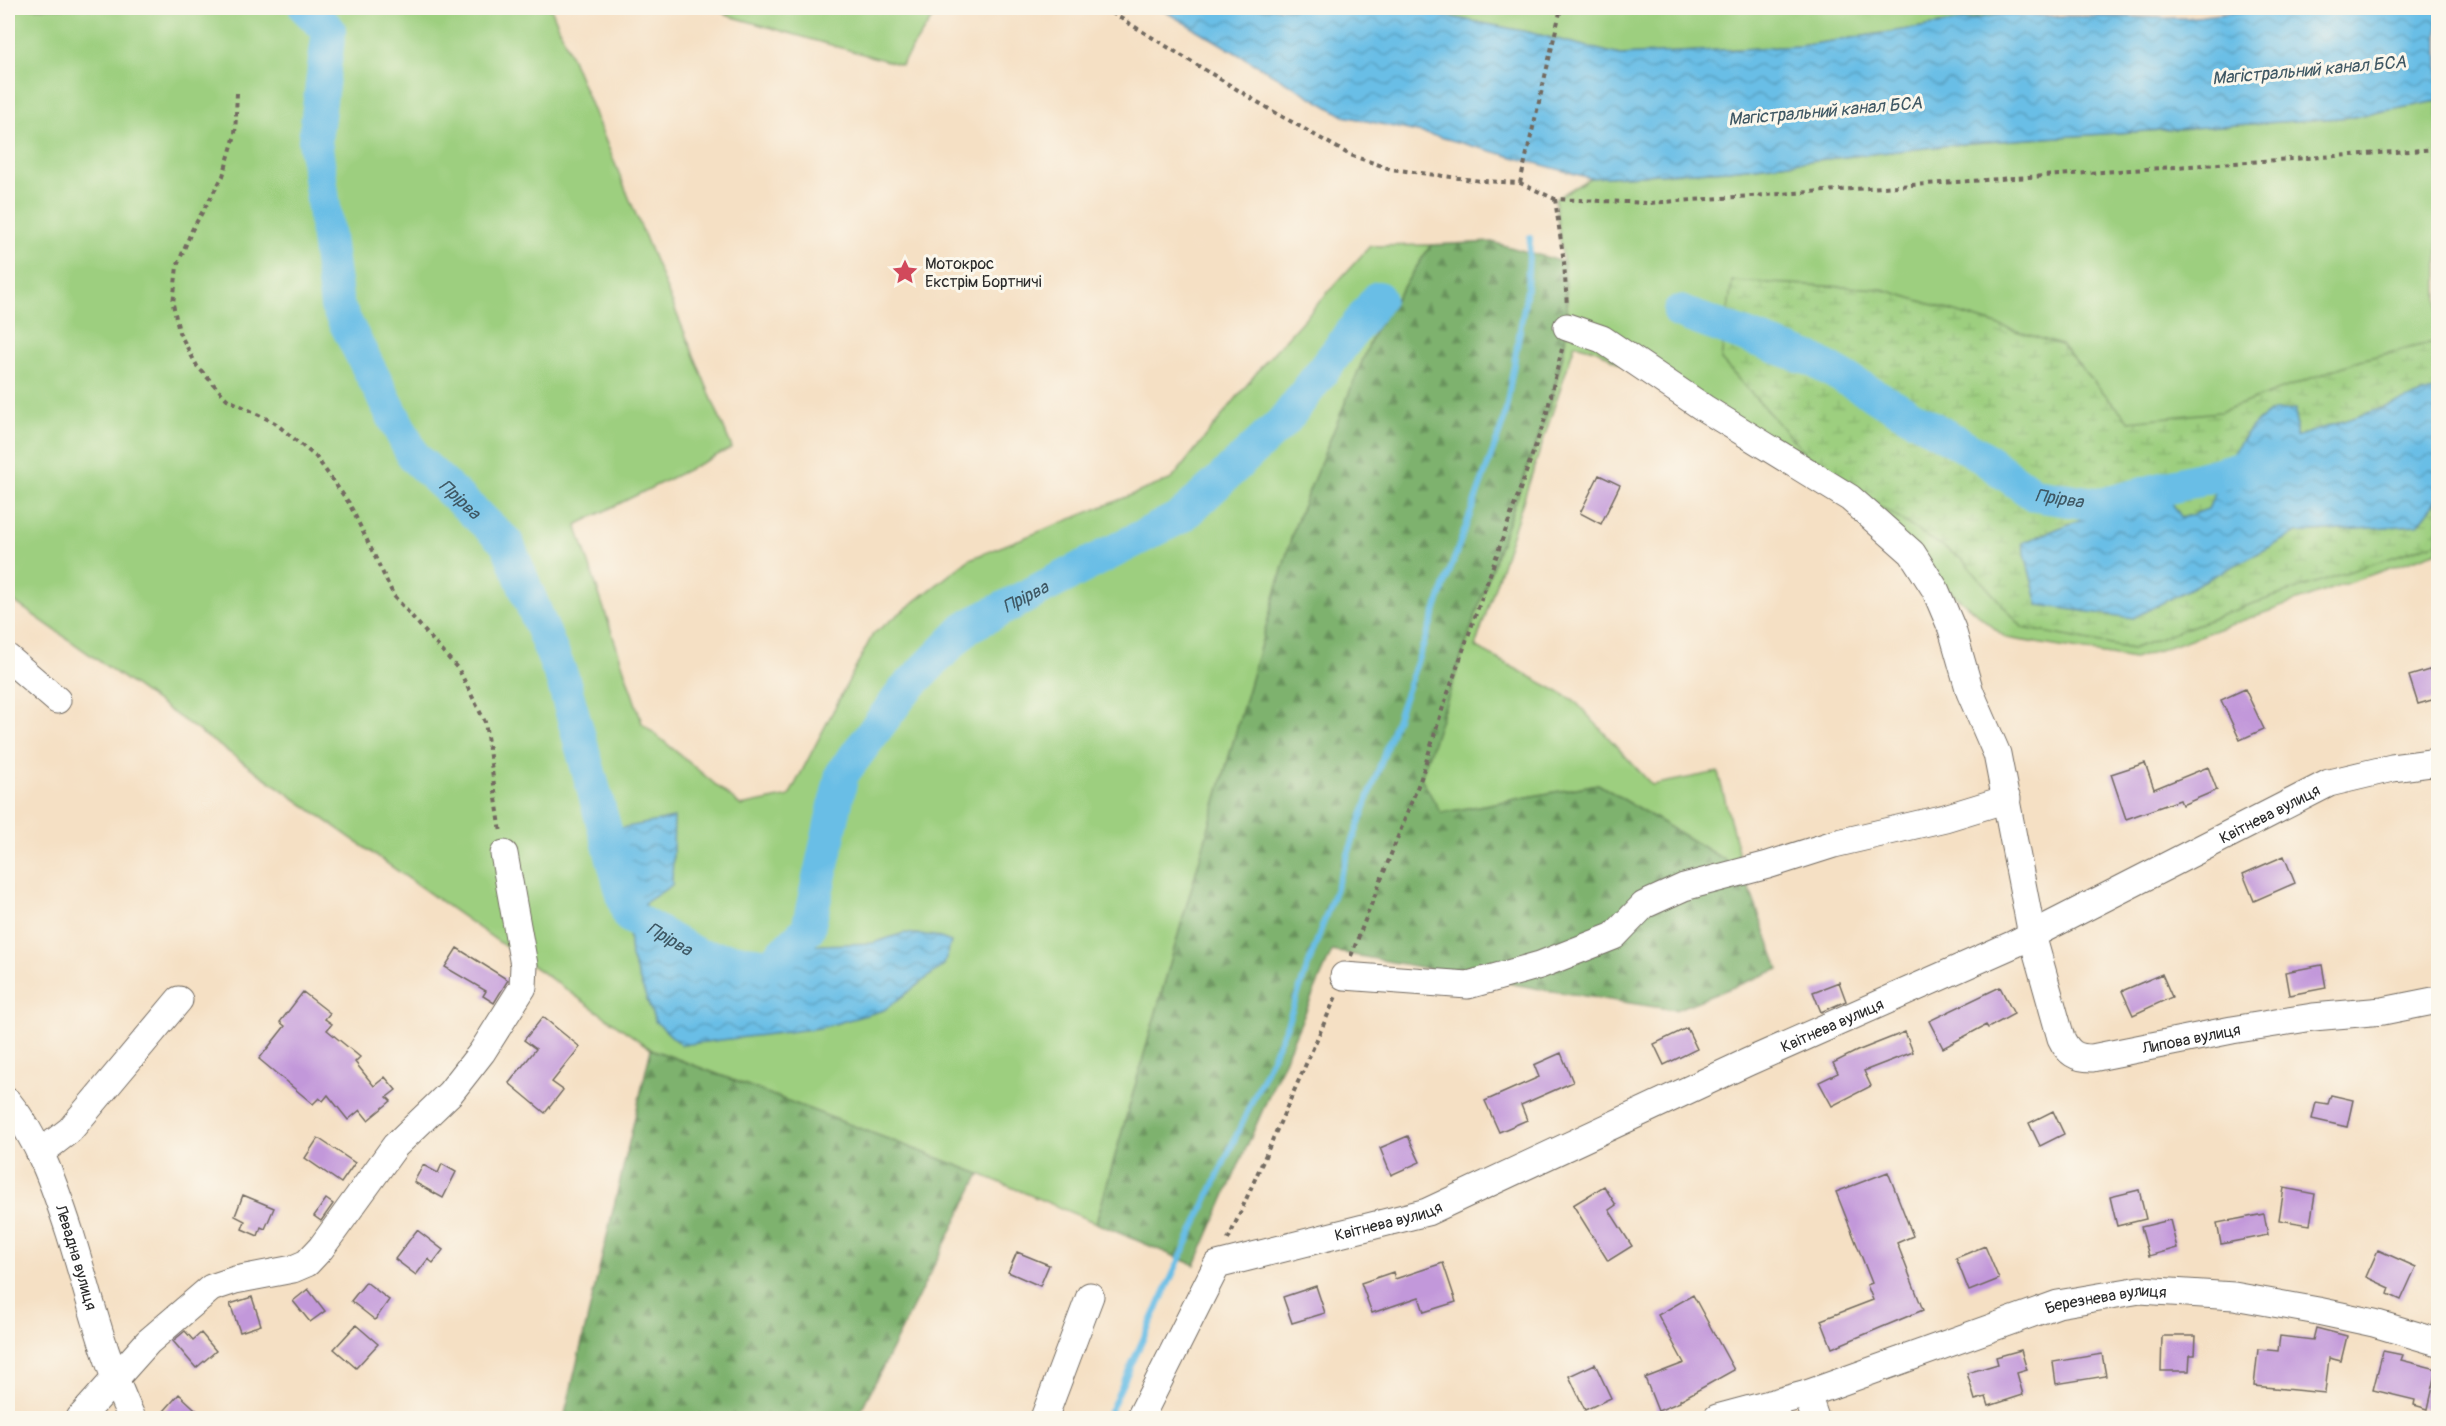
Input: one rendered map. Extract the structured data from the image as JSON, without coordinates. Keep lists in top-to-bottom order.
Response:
{
  "streets": {
    "street": [
      "Квітнева вулиця",
      "Липова вулиця",
      "Левадна вулиця",
      "Березнева вулиця"
    ]
  },
  "crossings": [
    ["Квітнева вулиця", "Липова вулиця"]
  ],
  "water": ["Магістральний канал БСА", "Прірва"],
  "places": {
    "place": ["Мотокрос Екстрім Бортничі"]
  }
}
